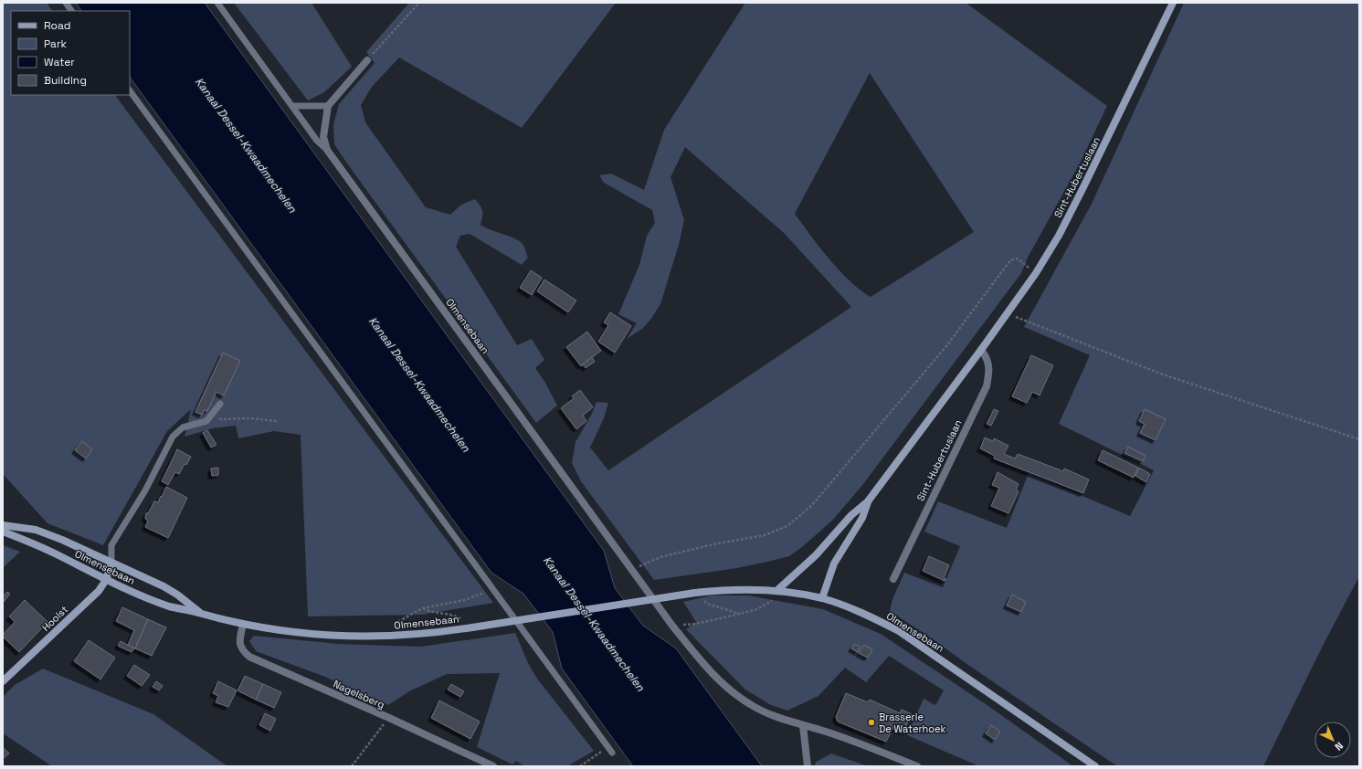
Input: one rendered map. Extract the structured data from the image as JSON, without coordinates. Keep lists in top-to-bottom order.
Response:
{
  "streets": {
    "street": [
      "Sint-Hubertuslaan",
      "Olmensebaan",
      "Hoolst",
      "Nagelsberg"
    ]
  },
  "crossings": [
    ["Sint-Hubertuslaan", "Olmensebaan"],
    ["Olmensebaan", "Hoolst"],
    ["Olmensebaan", "Nagelsberg"]
  ],
  "water": ["Kanaal Dessel-Kwaadmechelen"],
  "places": ["Brasserie De Waterhoek"],
  "legend": [
    "Road",
    "Park",
    "Water",
    "Building"
  ],
  "north": "bottom right"
}
